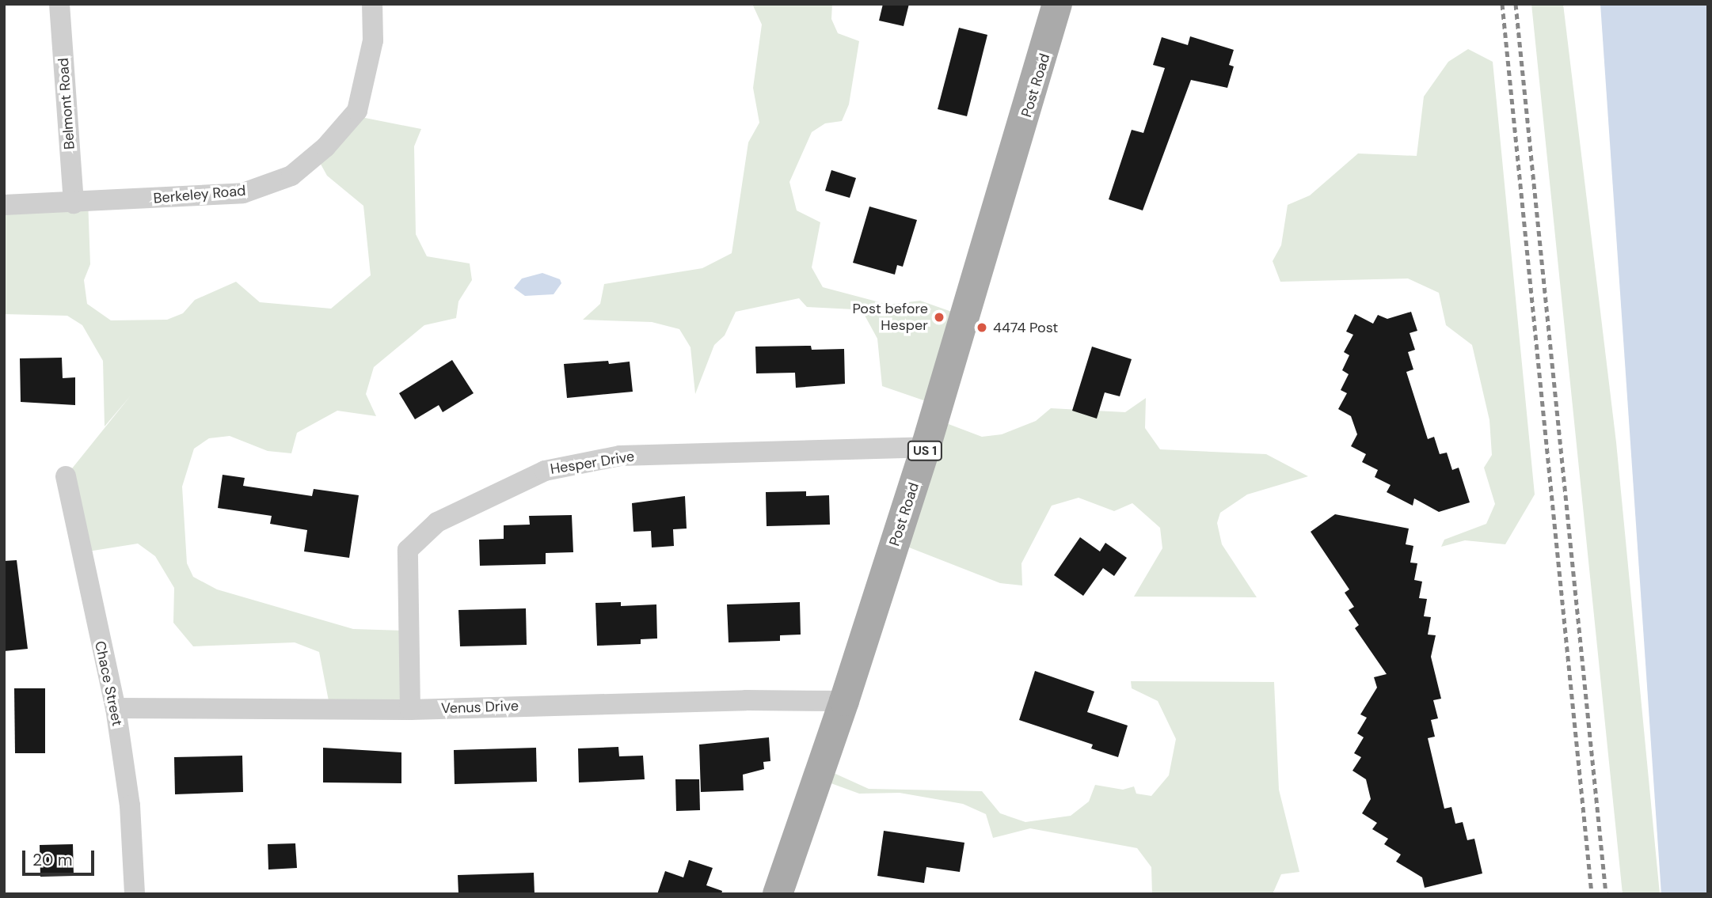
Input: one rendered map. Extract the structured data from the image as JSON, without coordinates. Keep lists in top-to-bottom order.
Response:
{
  "streets": {
    "main road": ["Post Road", "US 1"],
    "street": [
      "Belmont Road",
      "Berkeley Road",
      "Hesper Drive",
      "Chace Street",
      "Venus Drive"
    ]
  },
  "crossings": [
    ["Post Road", "Hesper Drive"],
    ["Post Road", "Venus Drive"],
    ["Belmont Road", "Berkeley Road"],
    ["Hesper Drive", "Venus Drive"],
    ["Chace Street", "Venus Drive"]
  ],
  "places": ["Post before Hesper", "4474 Post"],
  "scale_bar": "20 m"
}
